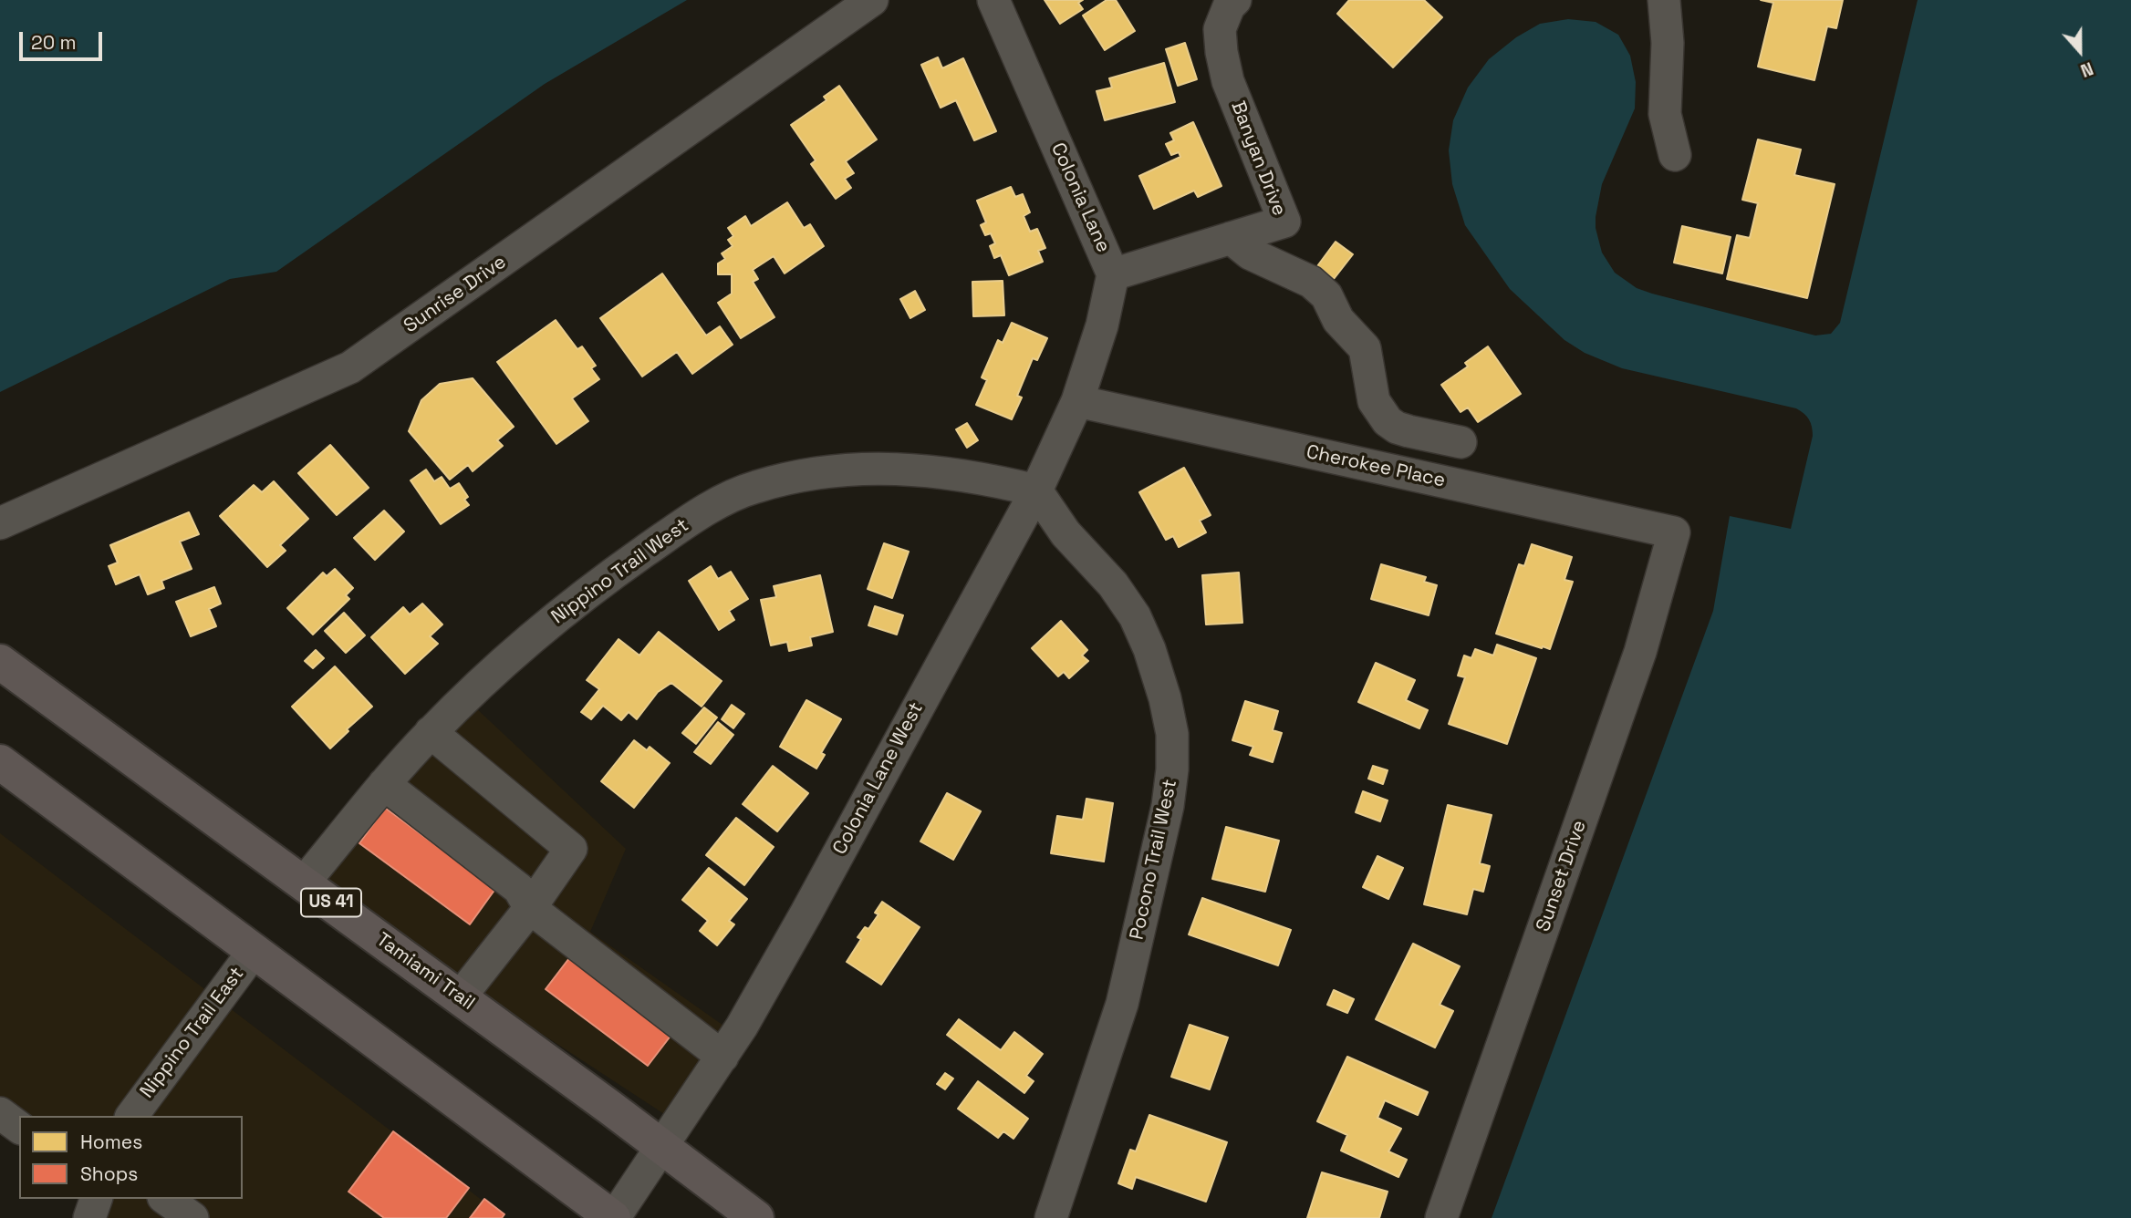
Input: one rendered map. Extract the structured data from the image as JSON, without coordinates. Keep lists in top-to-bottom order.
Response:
{
  "streets": {
    "main road": ["US 41", "Tamiami Trail"],
    "street": [
      "Banyan Drive",
      "Colonia Lane",
      "Sunrise Drive",
      "Cherokee Place",
      "Nippino Trail West",
      "Colonia Lane West",
      "Pocono Trail West",
      "Sunset Drive",
      "Nippino Trail East"
    ]
  },
  "crossings": [
    ["Banyan Drive", "Colonia Lane"],
    ["Colonia Lane", "Cherokee Place"],
    ["Colonia Lane", "Colonia Lane West"],
    ["Cherokee Place", "Colonia Lane West"],
    ["Cherokee Place", "Sunset Drive"],
    ["Nippino Trail West", "Colonia Lane West"],
    ["Nippino Trail West", "Pocono Trail West"],
    ["Nippino Trail West", "Tamiami Trail"],
    ["Colonia Lane West", "Pocono Trail West"],
    ["Colonia Lane West", "Tamiami Trail"]
  ],
  "legend": ["Homes", "Shops"],
  "scale_bar": "20 m",
  "north": "bottom"
}
